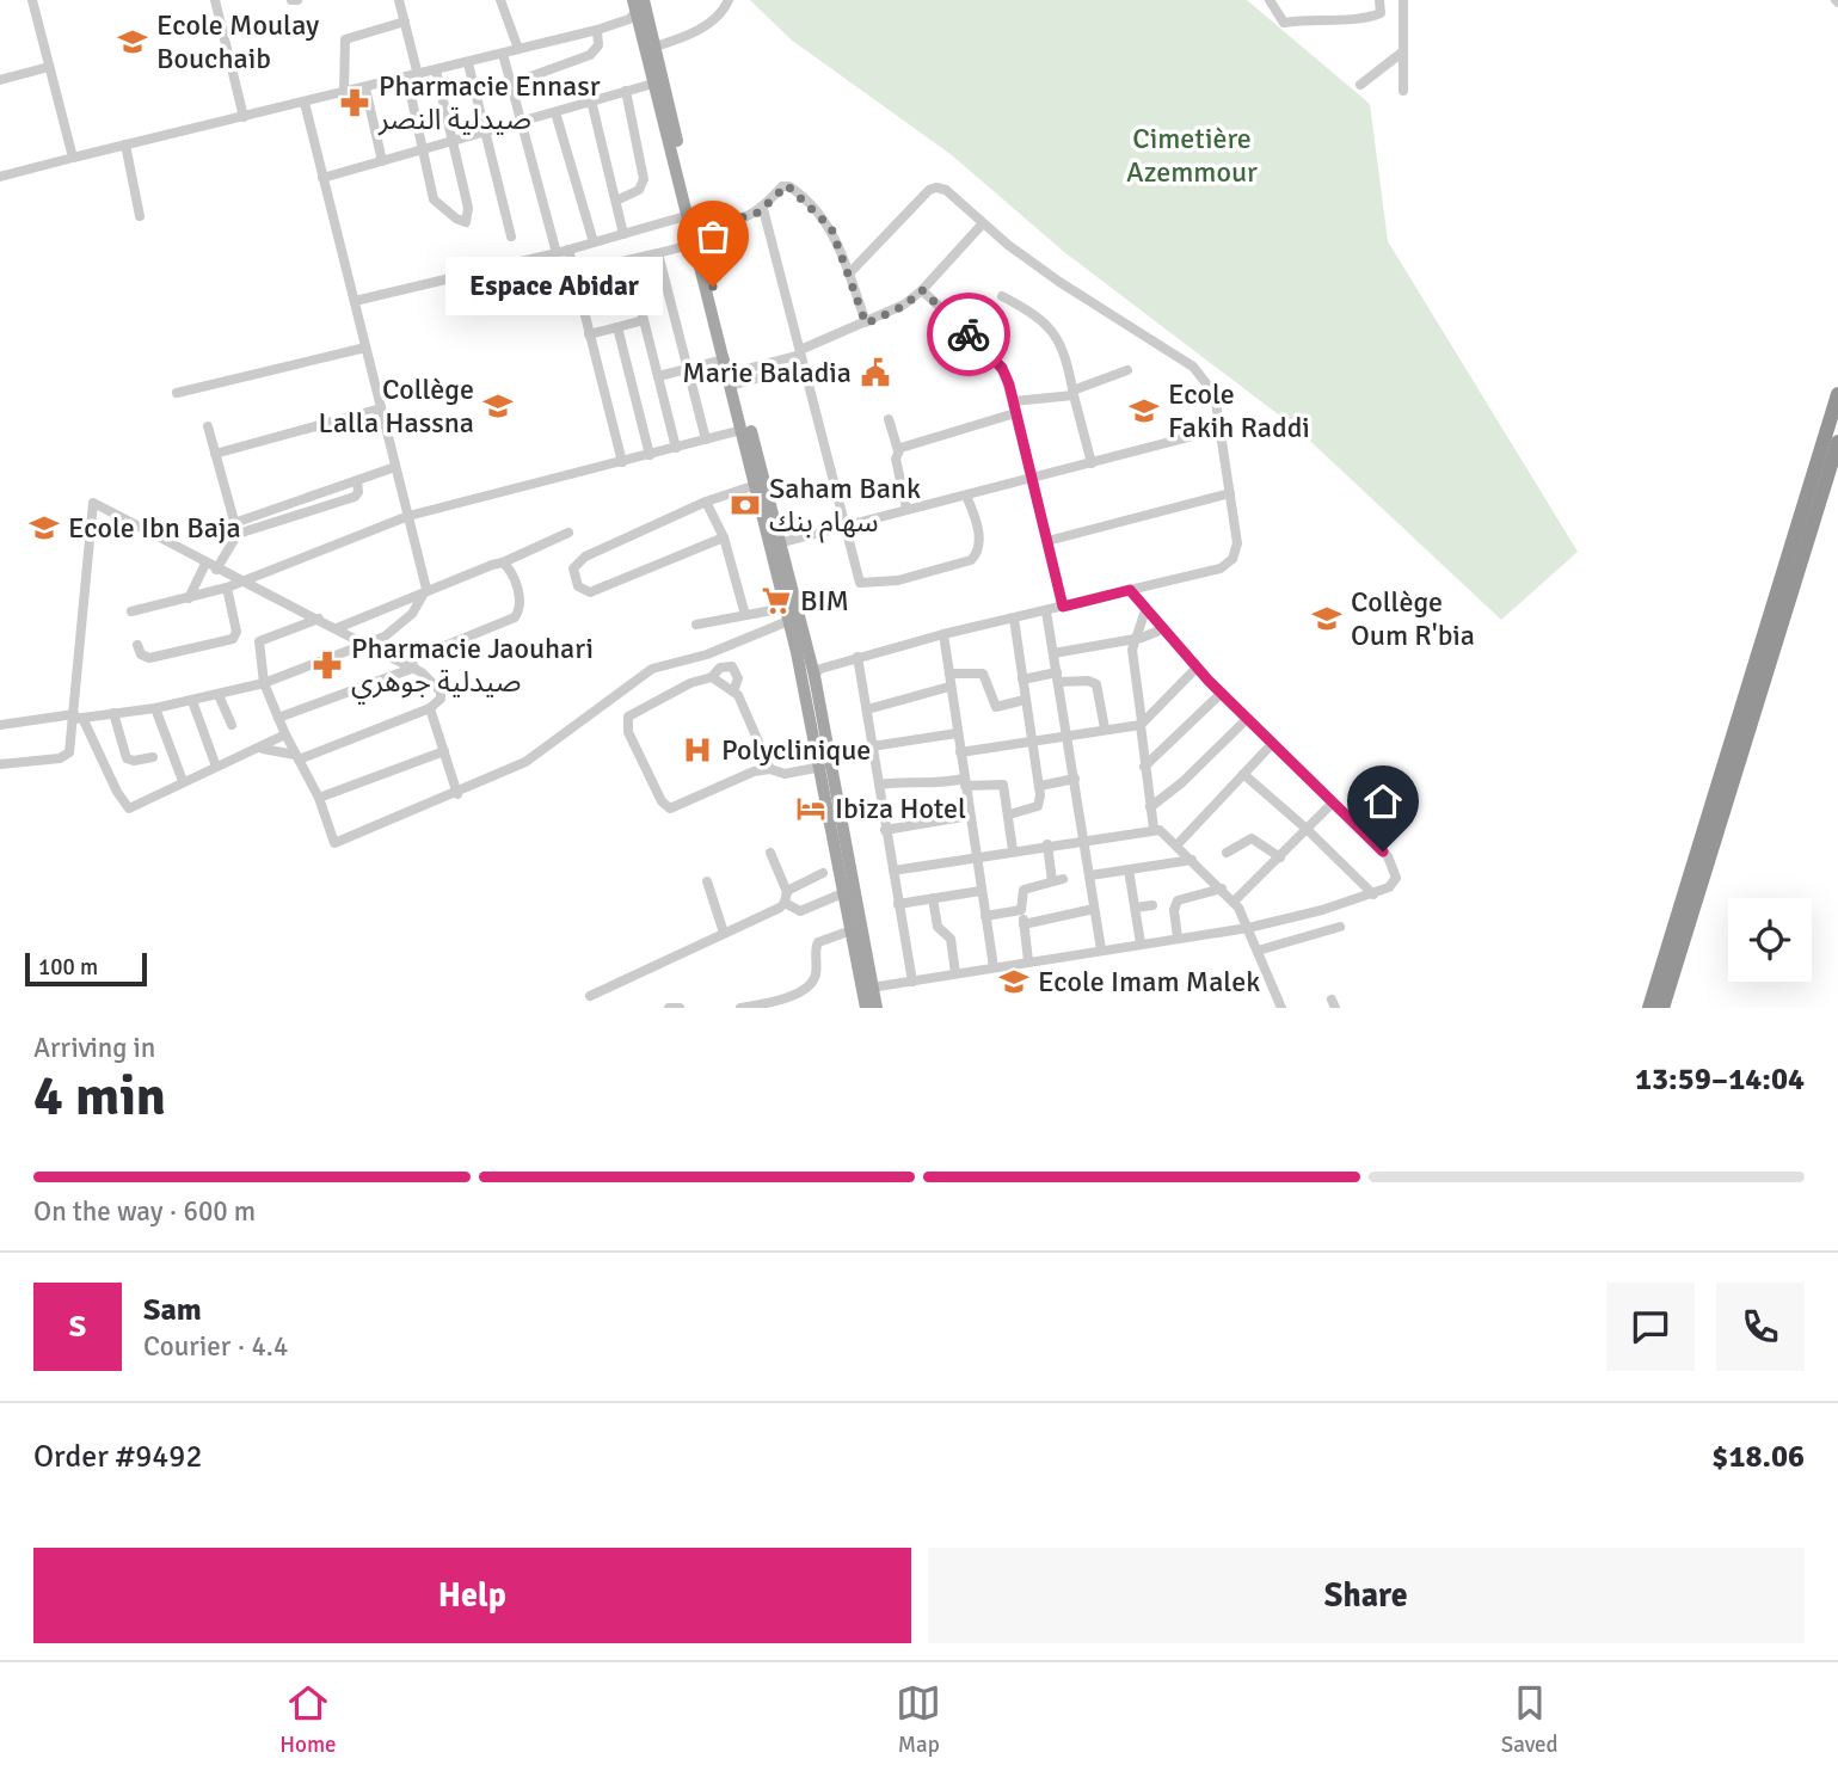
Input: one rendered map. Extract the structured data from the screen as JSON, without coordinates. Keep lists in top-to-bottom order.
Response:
{
  "parks": ["Cimetière Azemmour"],
  "places": {
    "school or university": [
      "Ecole Moulay Bouchaib",
      "Collège Lalla Hassna",
      "Ecole Fakih Raddi",
      "Ecole Ibn Baja",
      "Collège Oum R'bia",
      "Ecole Imam Malek"
    ],
    "pharmacy": ["Pharmacie Ennasr صيدلية النصر", "Pharmacie Jaouhari صيدلية جوهري"],
    "other": ["Espace Abidar"],
    "public building": ["Marie Baladia"],
    "bank": ["Saham Bank سهام بنك"],
    "supermarket": ["BIM"],
    "hospital": ["Polyclinique"],
    "hotel": ["Ibiza Hotel"]
  },
  "scale_bar": "100 m",
  "page": {
    "bubble": "Espace Abidar",
    "scale": "100 m",
    "heading": ["4 min", "Arriving in", "13:59–14:04"],
    "panel": [
      "Sam",
      "Courier · 4.4",
      "Order #9492",
      "$18.06"
    ],
    "bar": "On the way · 600 m",
    "round": "S",
    "buttons": ["Help", "Share"],
    "tabs": ["Home", "Map", "Saved"]
  }
}
